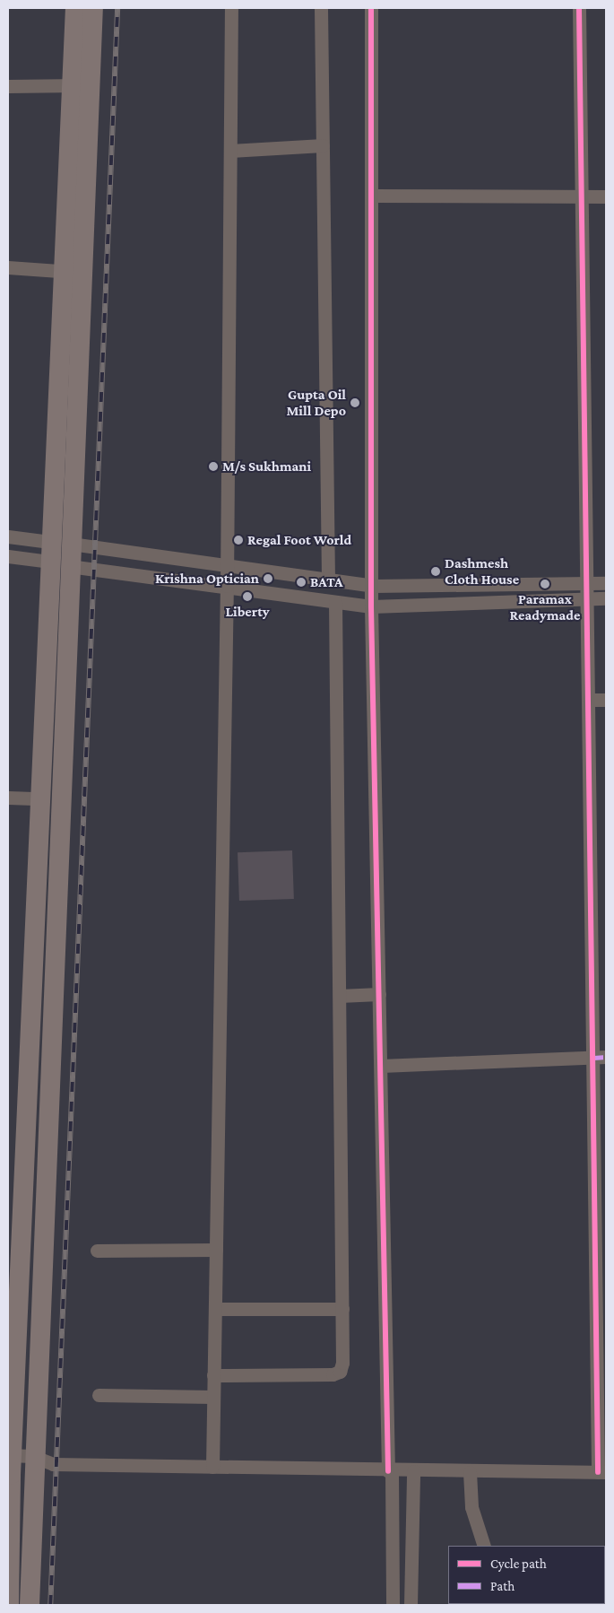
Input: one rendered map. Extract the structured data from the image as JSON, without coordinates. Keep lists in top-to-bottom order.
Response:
{
  "places": [
    "Gupta Oil Mill Depo",
    "M/s Sukhmani",
    "Regal Foot World",
    "Dashmesh Cloth House",
    "Krishna Optician",
    "BATA",
    "Paramax Readymade",
    "Liberty"
  ],
  "legend": ["Cycle path", "Path"]
}
